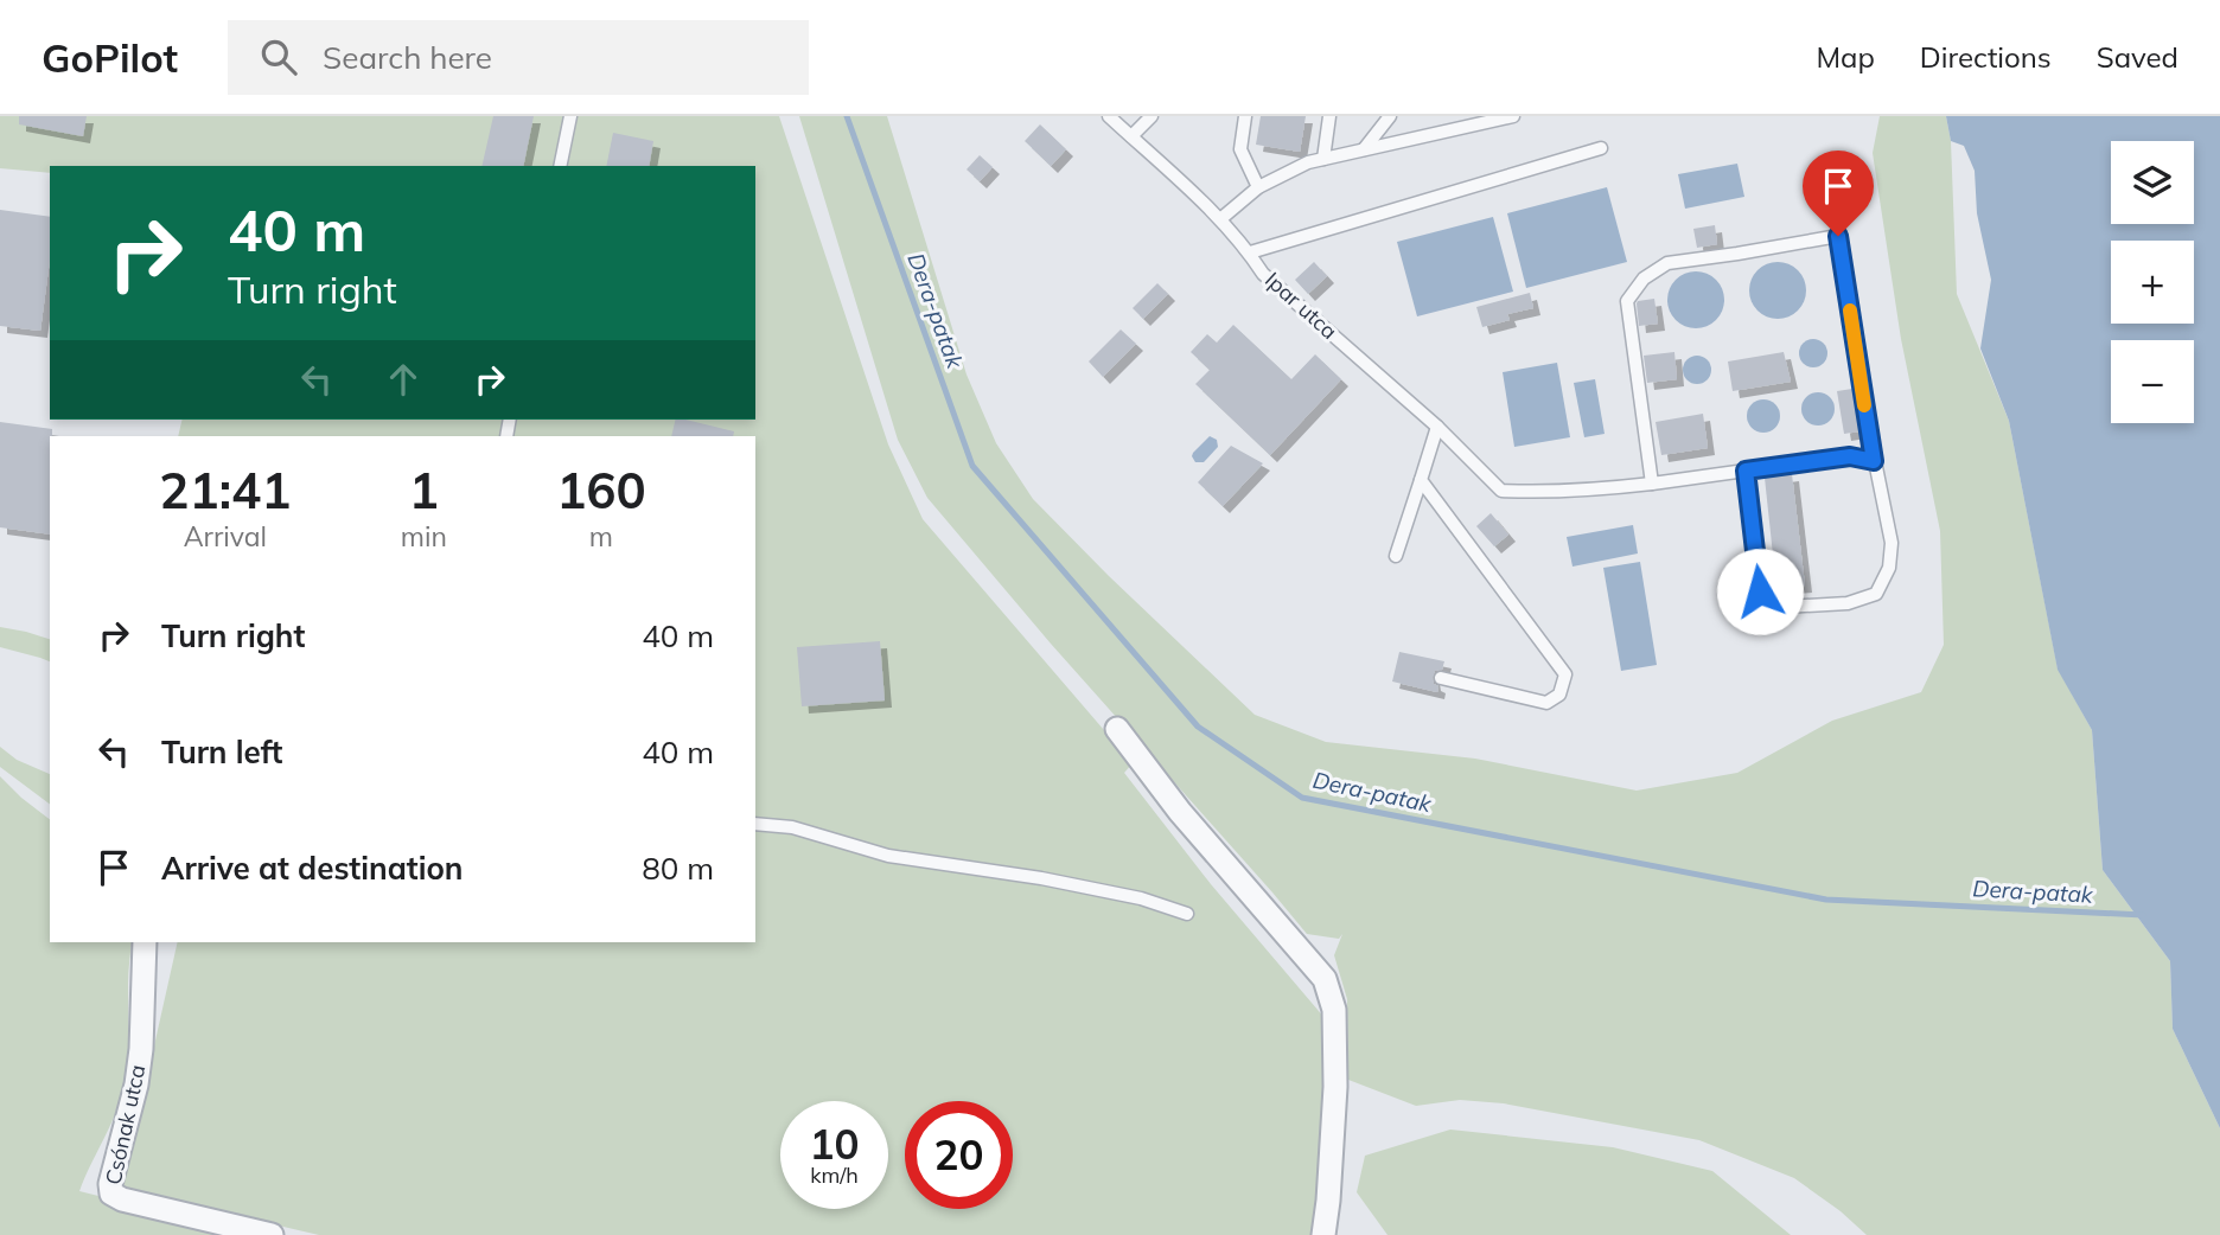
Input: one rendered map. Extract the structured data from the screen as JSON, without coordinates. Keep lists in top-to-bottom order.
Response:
{
  "streets": {
    "street": ["Csónak utca"],
    "lane": ["Ipar utca"]
  },
  "water": ["Dera-patak"],
  "page": {
    "header": "GoPilot",
    "search": "Search here",
    "nav": ["Map", "Directions", "Saved"],
    "map_buttons": ["+", "−"],
    "turn": ["40 m", "Turn right"],
    "eta": [
      "21:41",
      "Arrival",
      "1",
      "min",
      "160",
      "m"
    ],
    "list": [
      {
        "name": "Turn right",
        "value": "40 m"
      },
      {
        "name": "Turn left",
        "value": "40 m"
      },
      {
        "name": "Arrive at destination",
        "value": "80 m"
      }
    ],
    "speed": "10 km/h",
    "limit": "20"
  }
}
